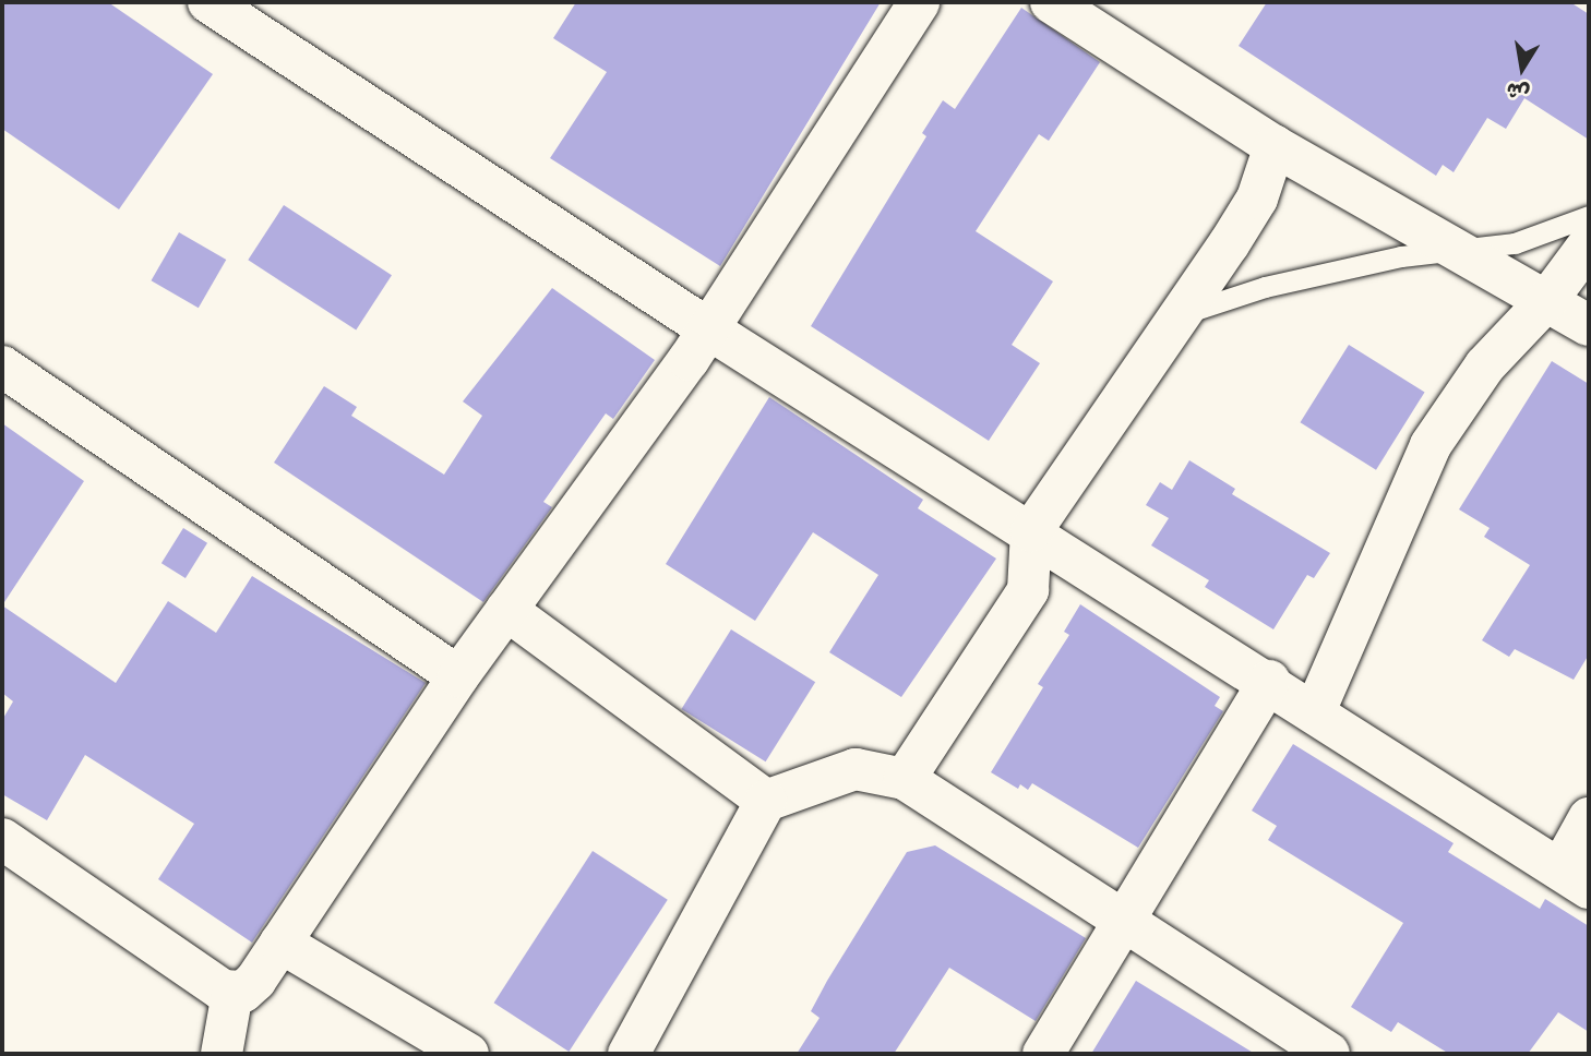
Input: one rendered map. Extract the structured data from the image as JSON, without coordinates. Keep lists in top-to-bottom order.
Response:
{
  "north": "bottom"
}
